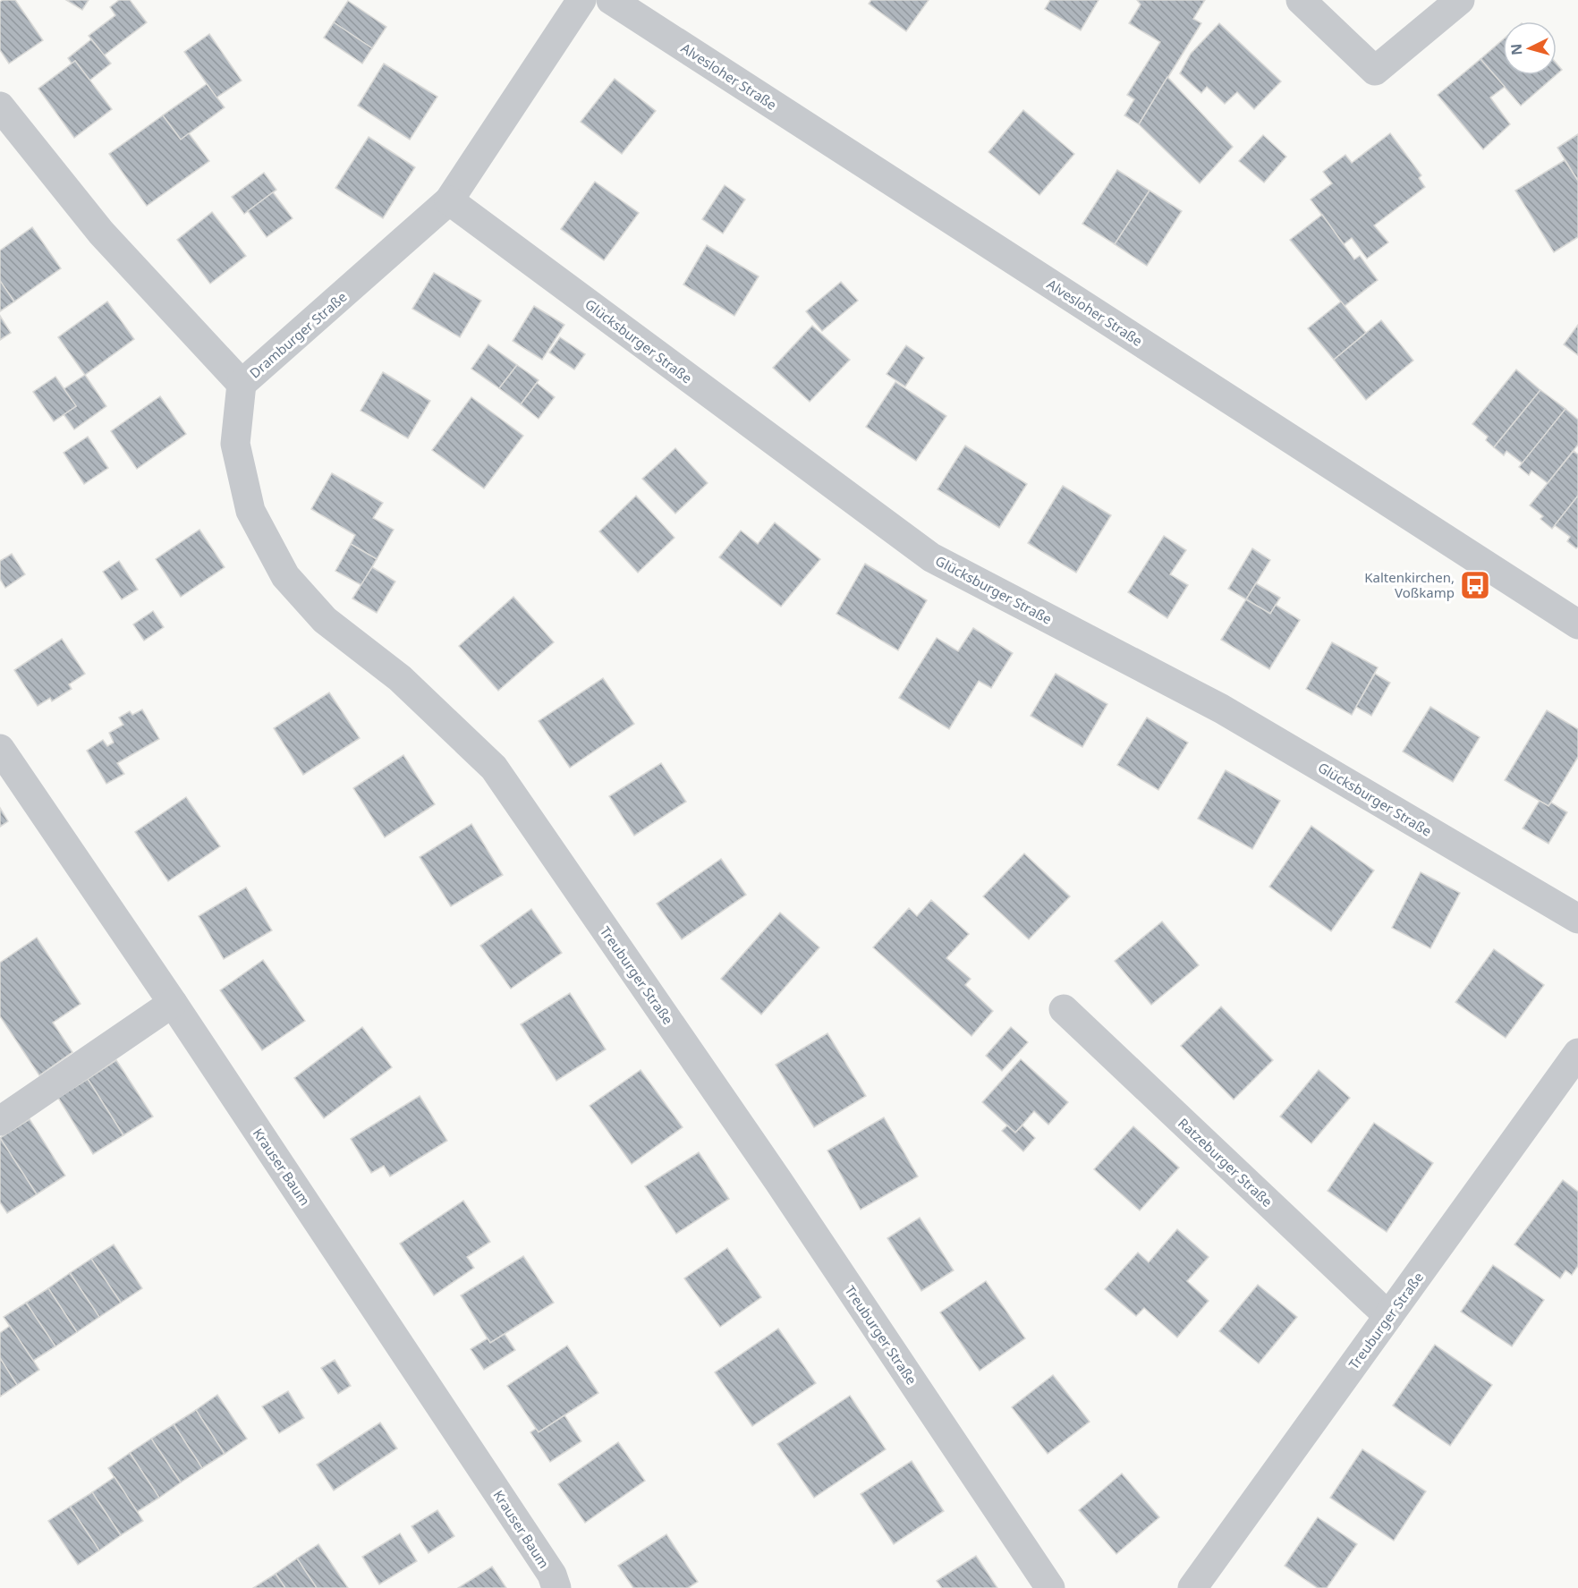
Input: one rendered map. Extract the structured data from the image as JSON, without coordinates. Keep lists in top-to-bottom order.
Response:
{
  "streets": {
    "street": [
      "Alvesloher Straße",
      "Dramburger Straße",
      "Glücksburger Straße",
      "Treuburger Straße",
      "Ratzeburger Straße",
      "Krauser Baum"
    ]
  },
  "crossings": [
    ["Dramburger Straße", "Glücksburger Straße"],
    ["Dramburger Straße", "Treuburger Straße"],
    ["Treuburger Straße", "Ratzeburger Straße"]
  ],
  "places": {
    "bus stop": ["Kaltenkirchen, Voßkamp"]
  },
  "north": "left"
}
